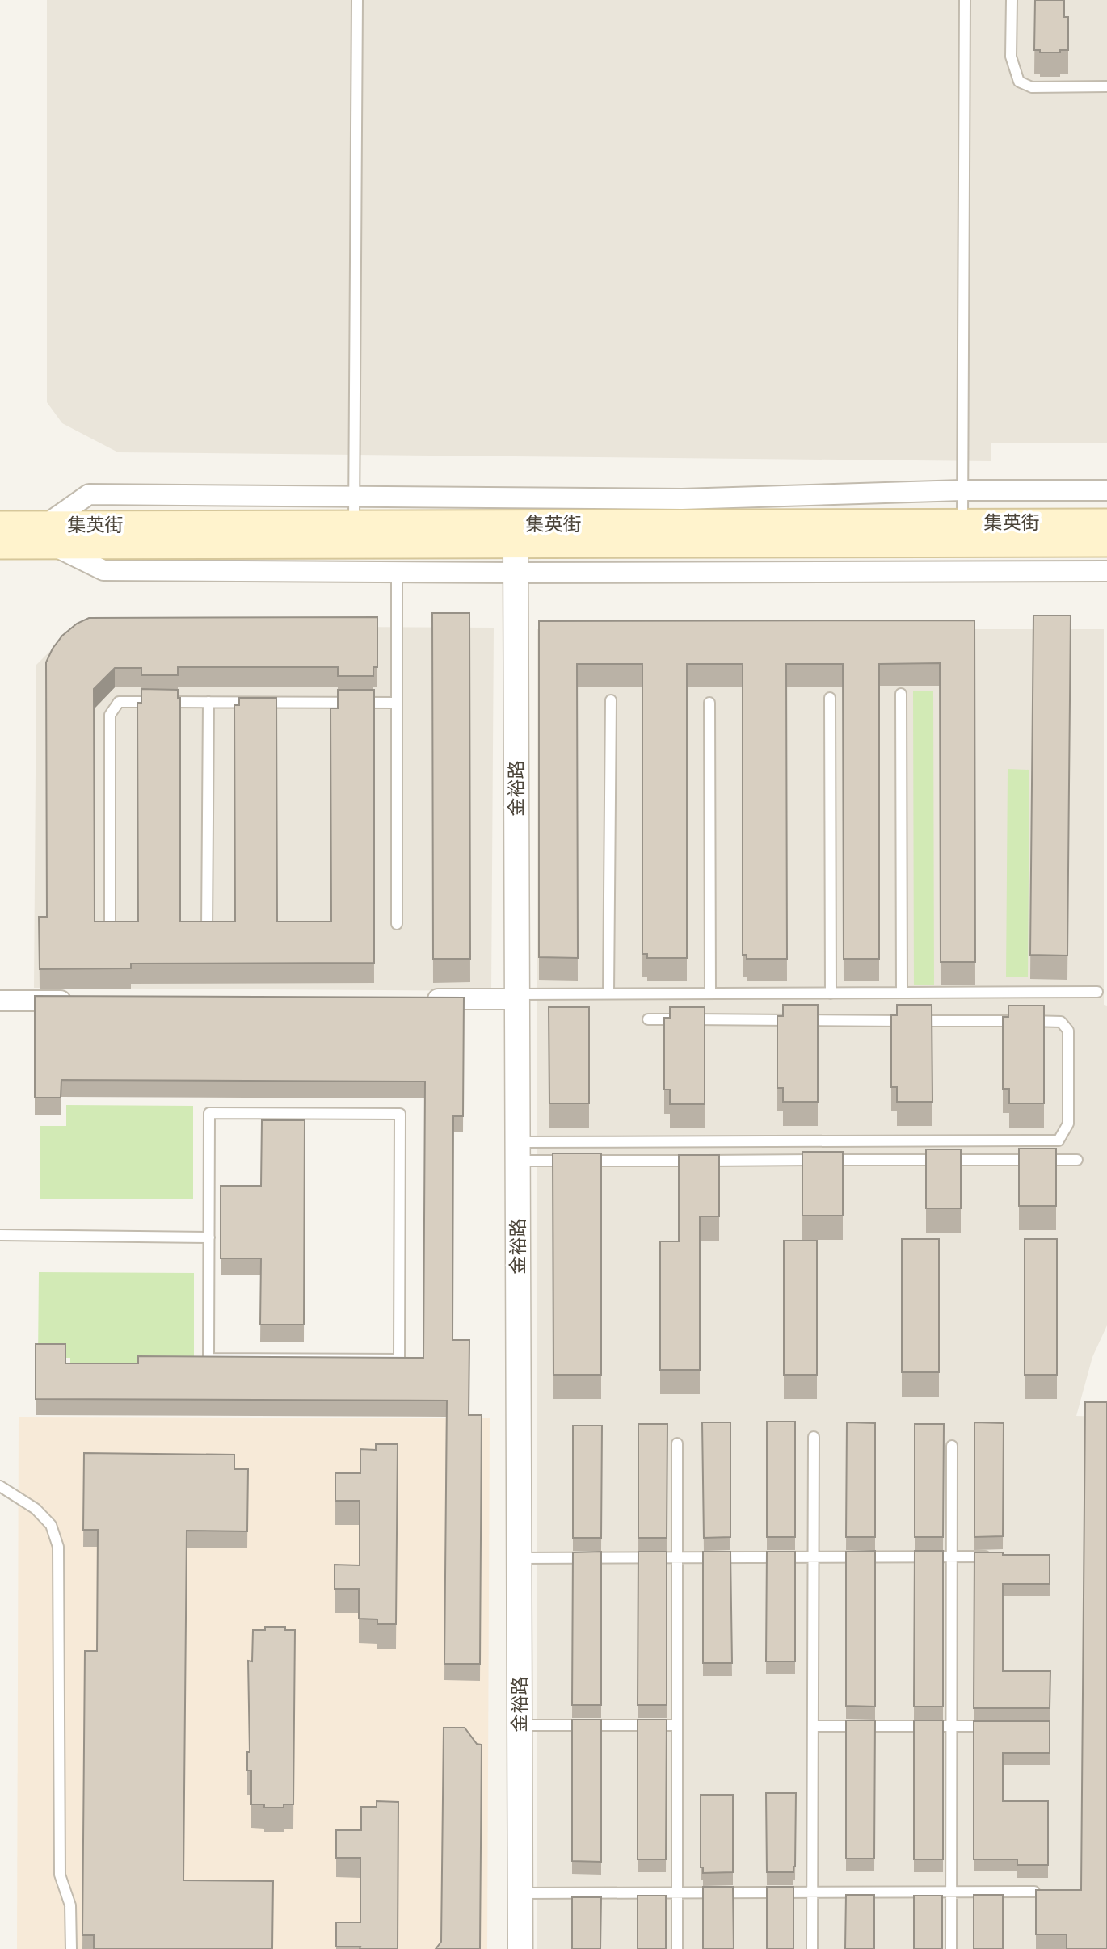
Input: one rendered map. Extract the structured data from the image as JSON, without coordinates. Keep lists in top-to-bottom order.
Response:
{
  "streets": {
    "main road": ["集英街"],
    "street": ["金裕路"]
  },
  "crossings": [
    ["集英街", "金裕路"]
  ]
}
